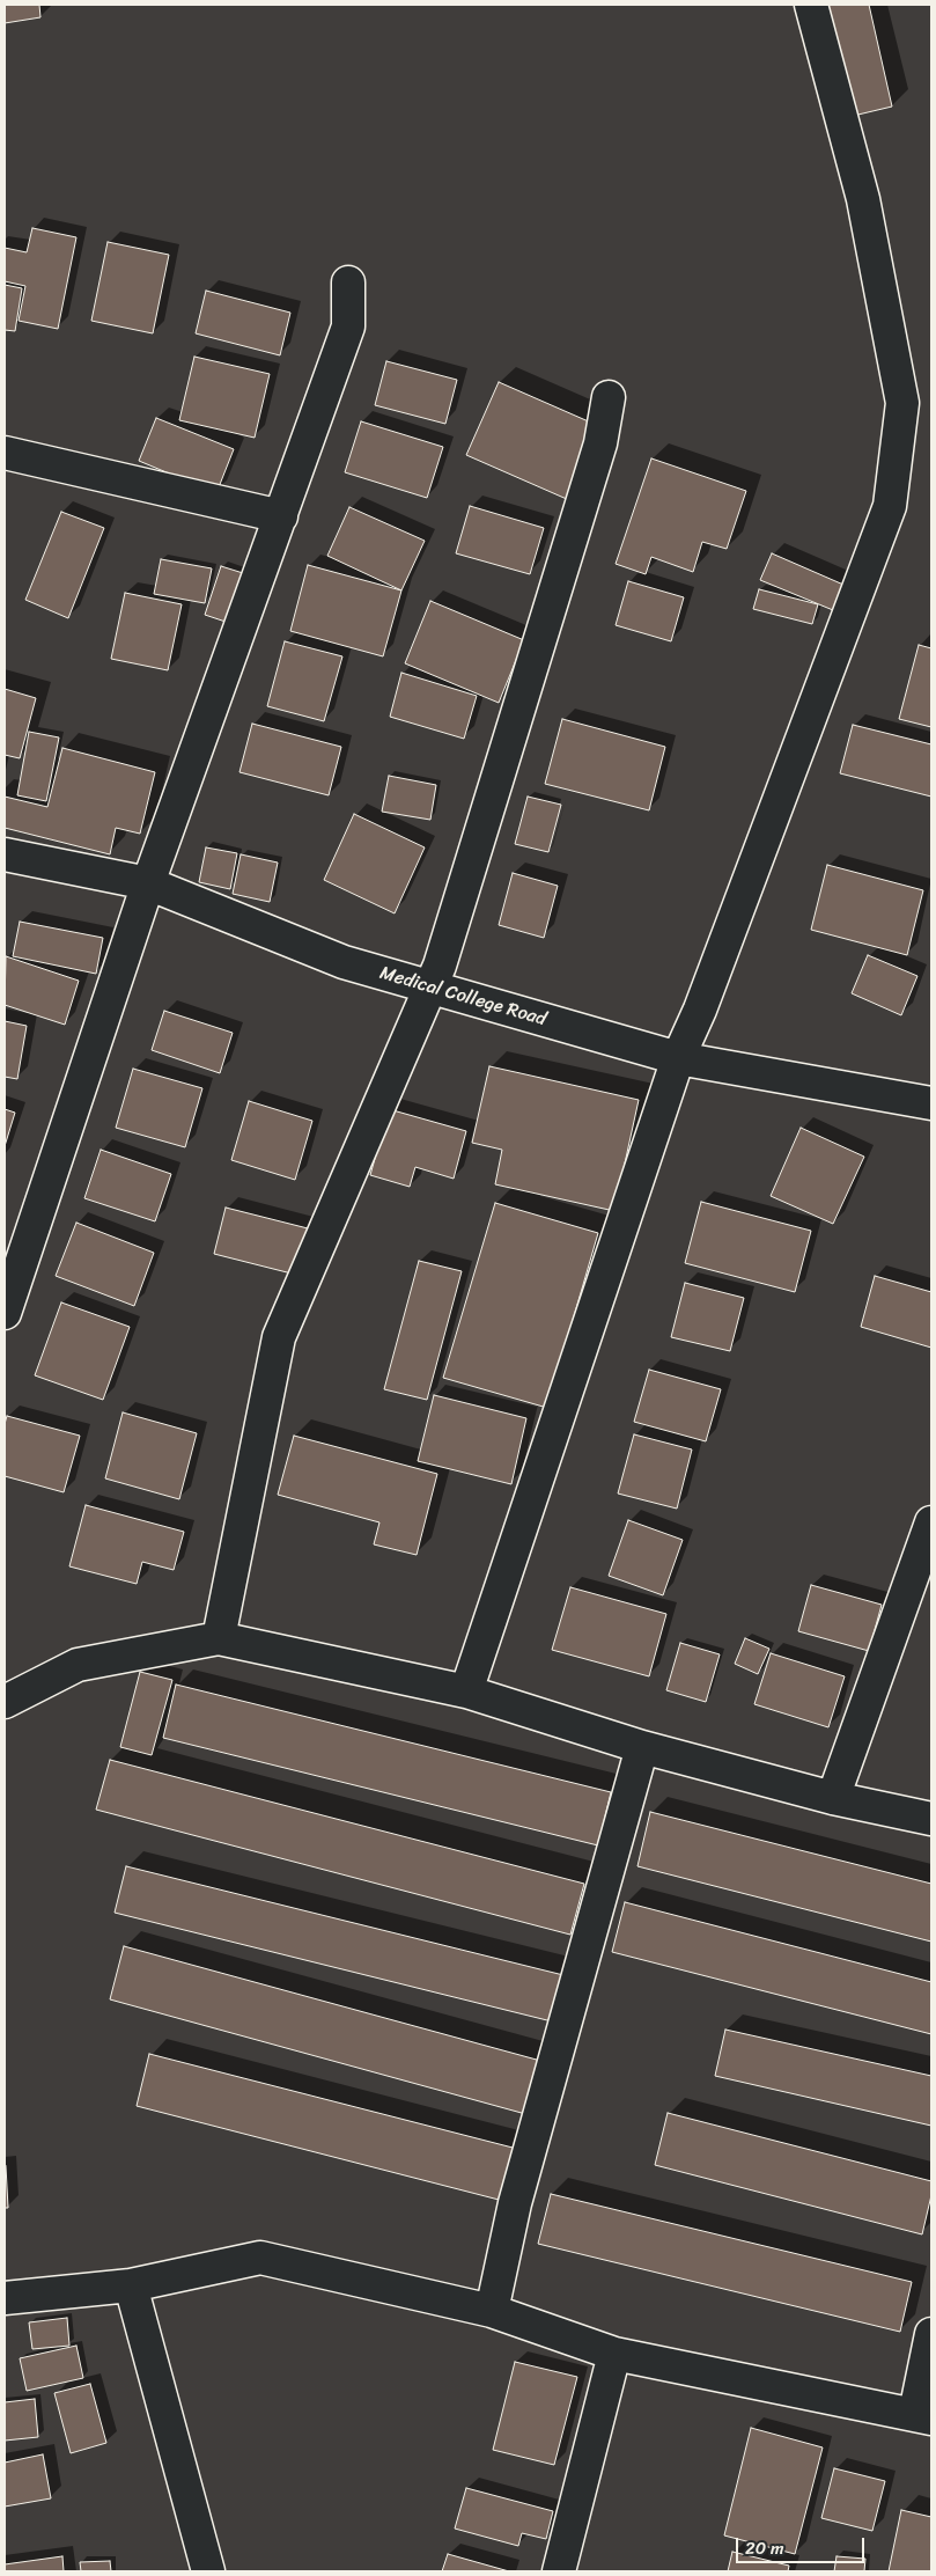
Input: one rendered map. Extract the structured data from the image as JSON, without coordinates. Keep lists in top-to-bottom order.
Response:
{
  "streets": {
    "street": ["Medical College Road"]
  },
  "scale_bar": "20 m"
}
